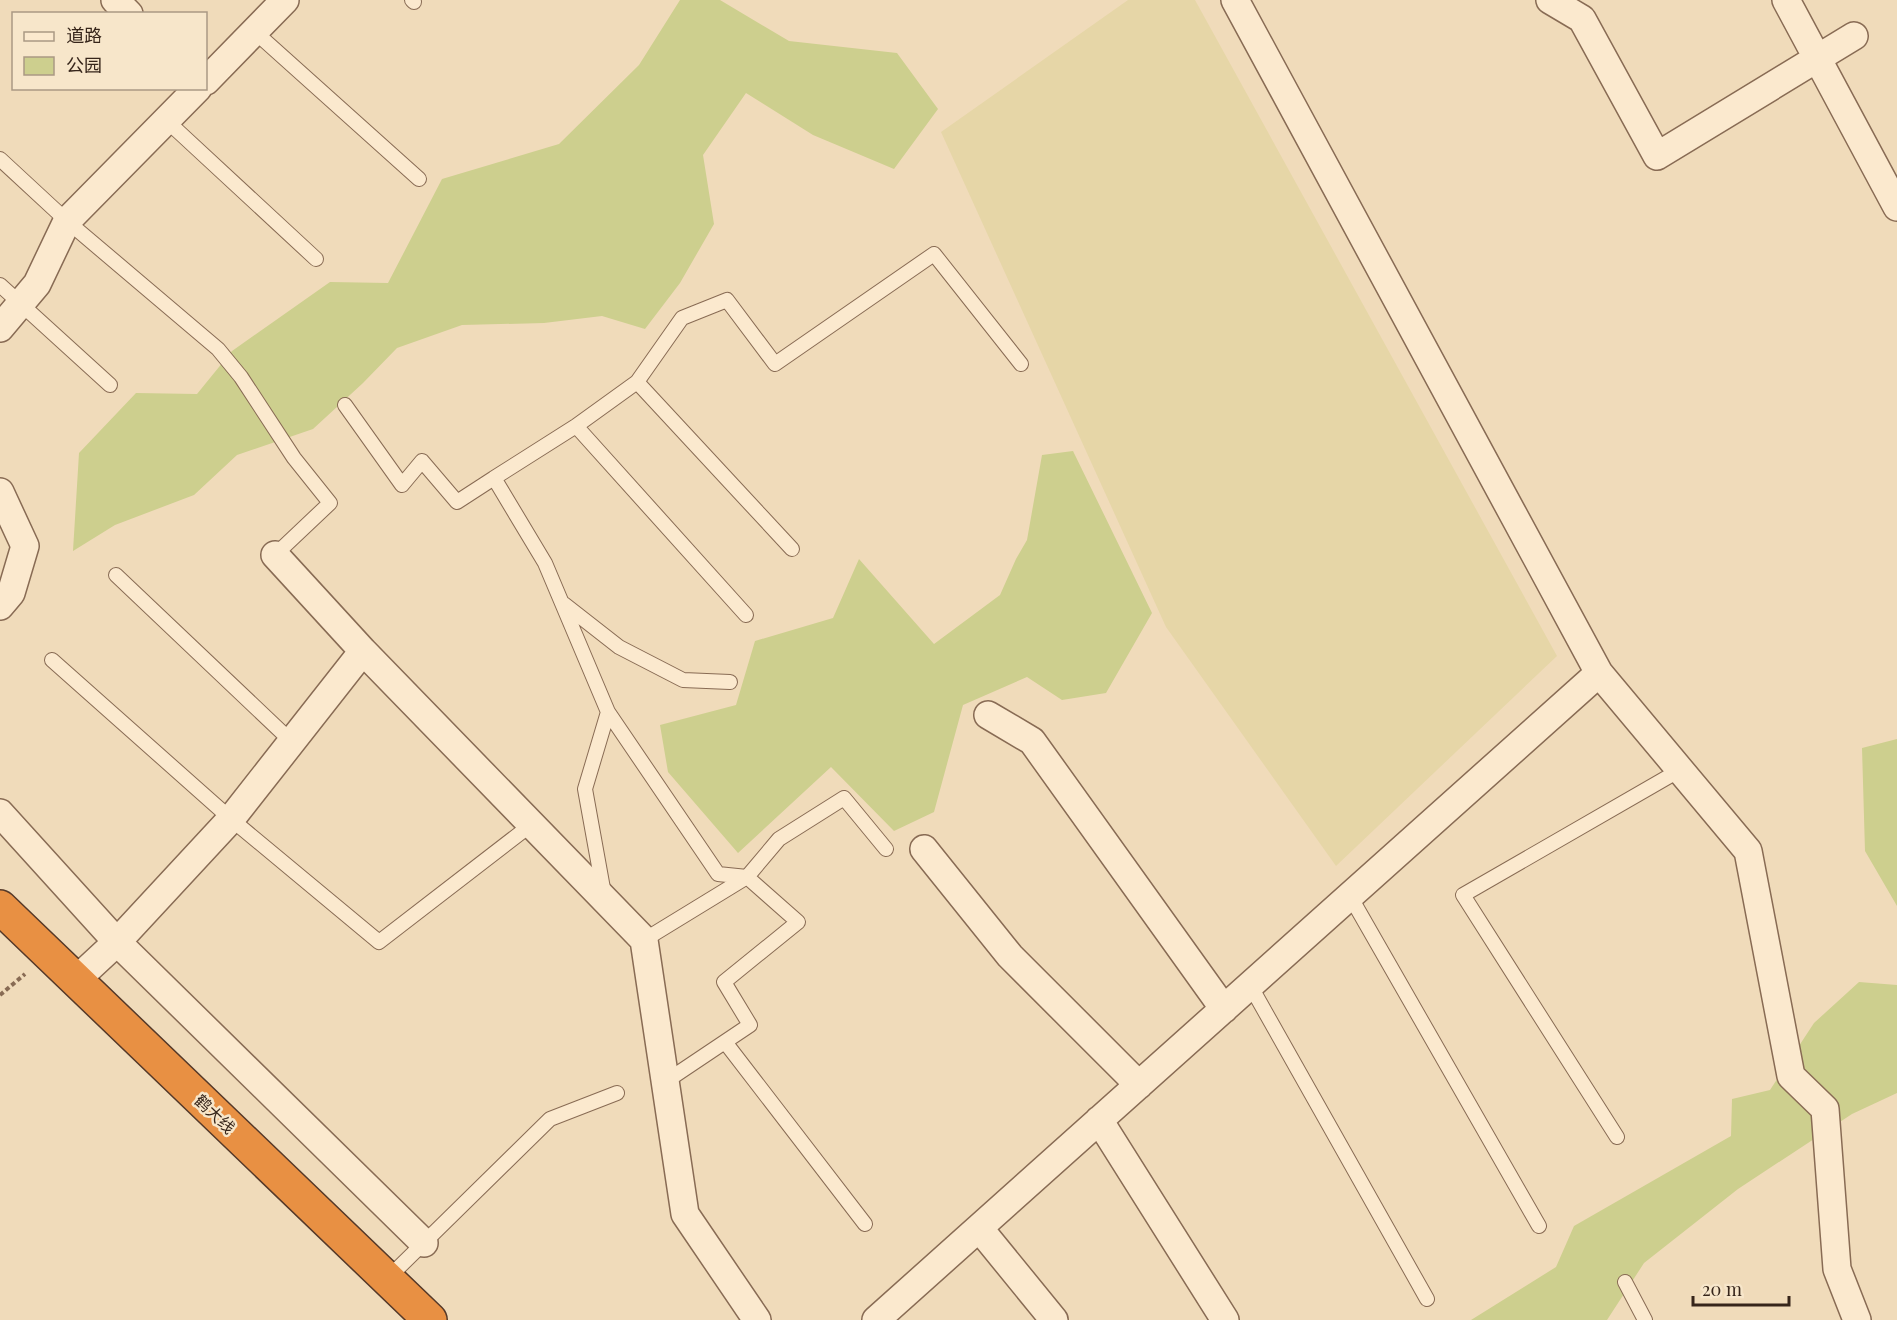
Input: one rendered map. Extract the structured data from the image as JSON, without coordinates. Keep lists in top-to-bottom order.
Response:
{
  "streets": {
    "highway": ["鹤大线"]
  },
  "legend": ["道路", "公园"],
  "scale_bar": "20 m"
}
